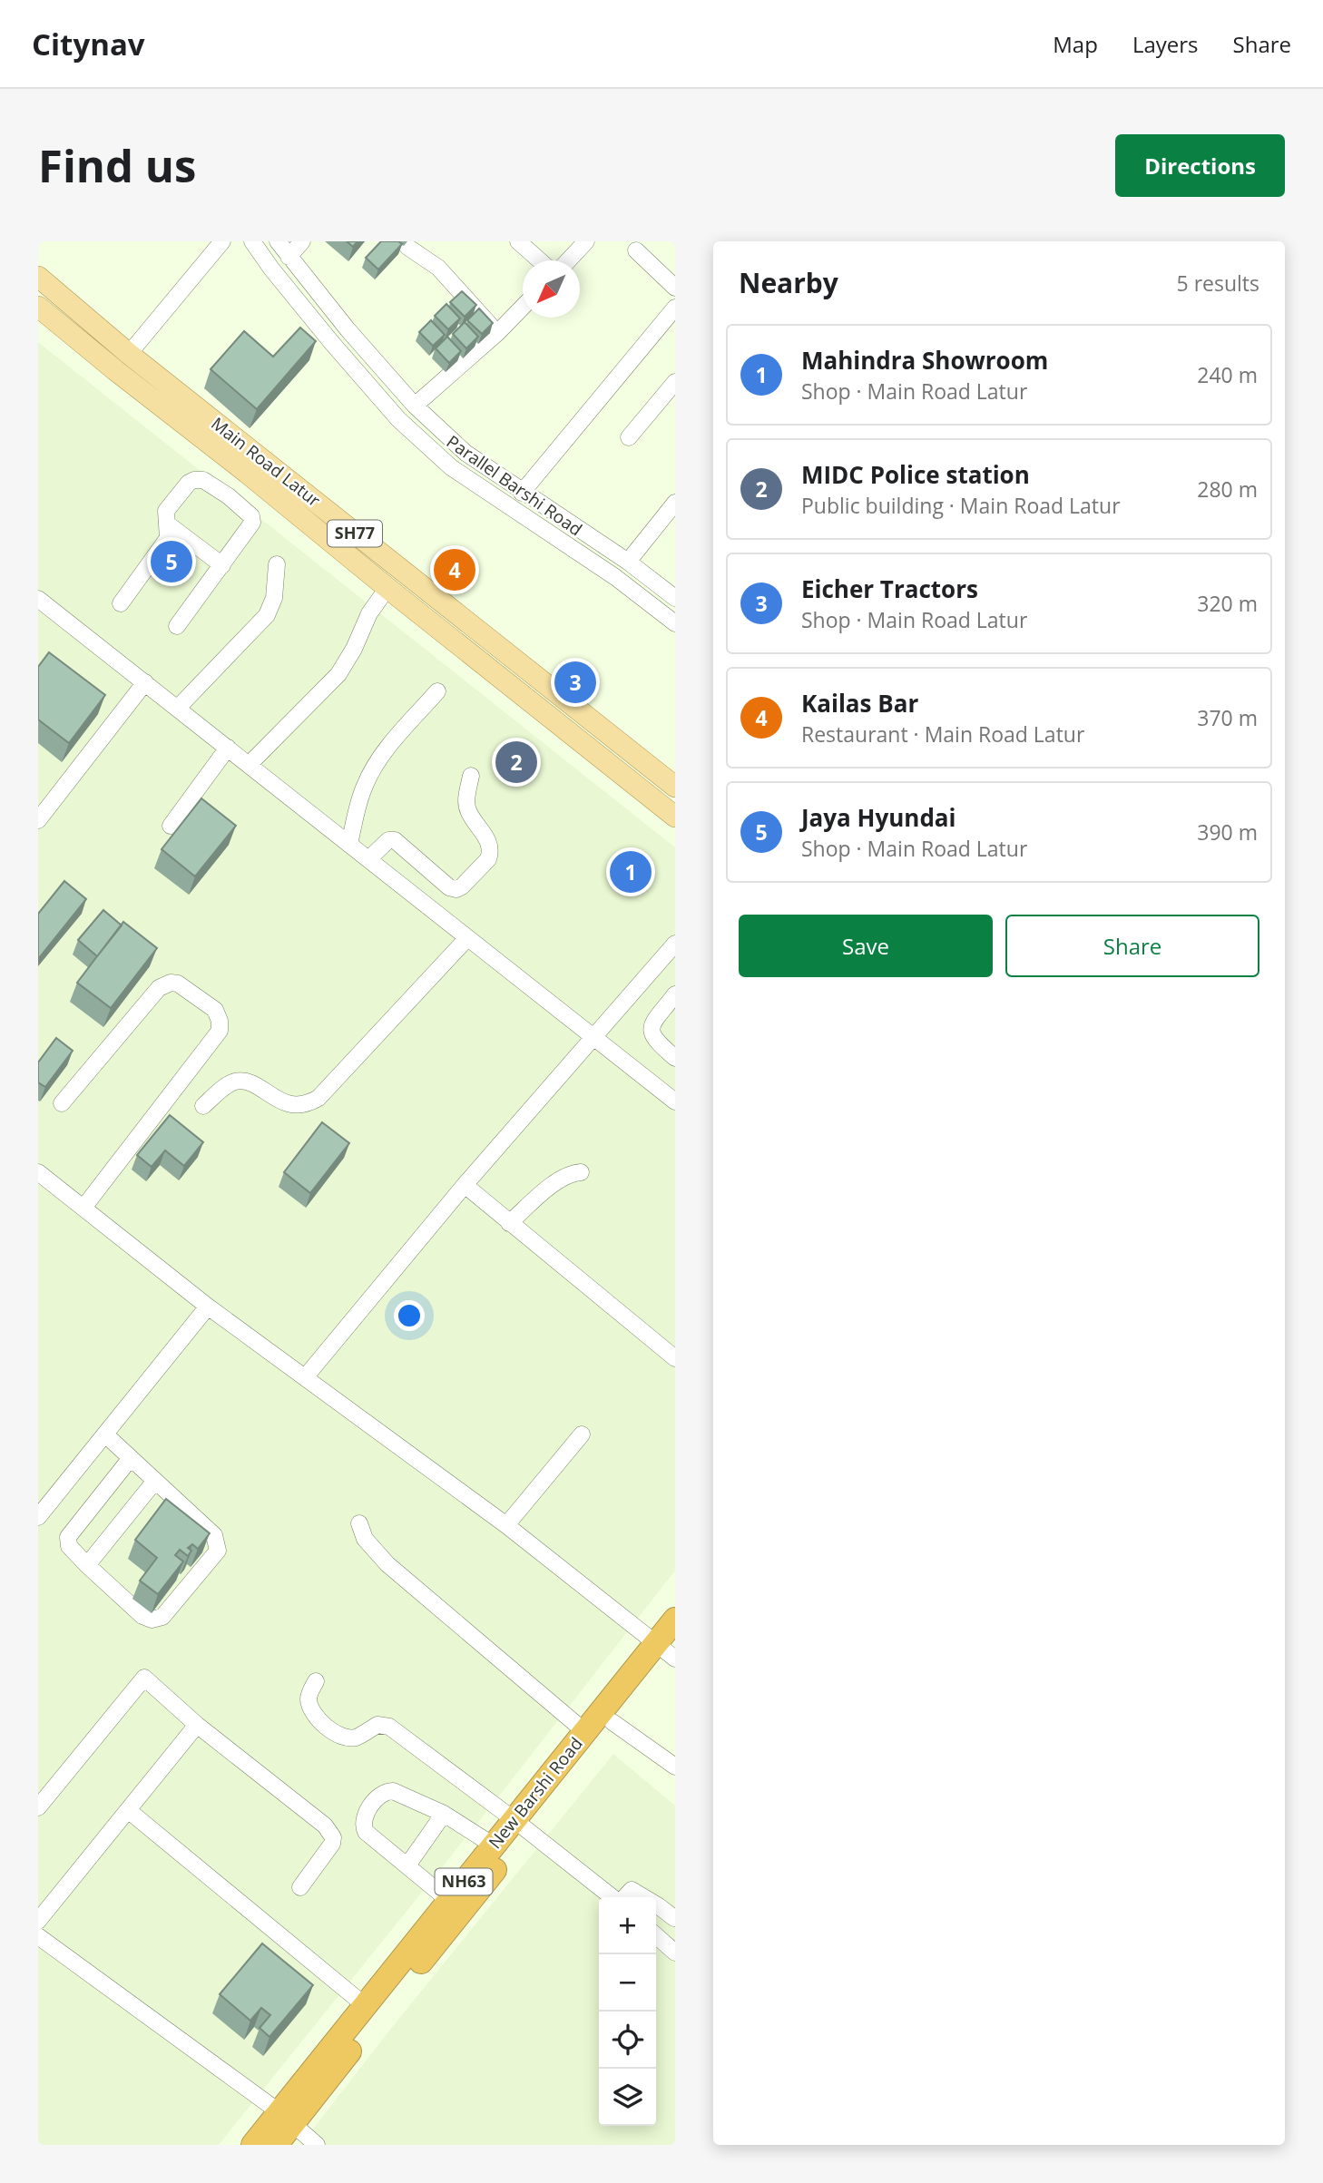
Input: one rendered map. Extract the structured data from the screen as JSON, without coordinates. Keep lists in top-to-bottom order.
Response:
{
  "streets": {
    "highway": ["New Barshi Road", "NH63"],
    "main road": ["Main Road Latur", "SH77"],
    "street": ["Parallel Barshi Road"]
  },
  "north": "bottom left",
  "page": {
    "header": "Citynav",
    "nav": ["Map", "Layers", "Share"],
    "buttons": [
      "Directions",
      ["Save", "Share"]
    ],
    "title": "Find us",
    "heading": ["Nearby", "5 results"],
    "list": [
      {
        "mark": "1",
        "name": "Mahindra Showroom",
        "note": "Shop · Main Road Latur",
        "value": "240 m"
      },
      {
        "mark": "2",
        "name": "MIDC Police station",
        "note": "Public building · Main Road Latur",
        "value": "280 m"
      },
      {
        "mark": "3",
        "name": "Eicher Tractors",
        "note": "Shop · Main Road Latur",
        "value": "320 m"
      },
      {
        "mark": "4",
        "name": "Kailas Bar",
        "note": "Restaurant · Main Road Latur",
        "value": "370 m"
      },
      {
        "mark": "5",
        "name": "Jaya Hyundai",
        "note": "Shop · Main Road Latur",
        "value": "390 m"
      }
    ],
    "pins": [
      "5",
      "4",
      "3",
      "2",
      "1"
    ],
    "map_buttons": ["+", "−"]
  }
}
